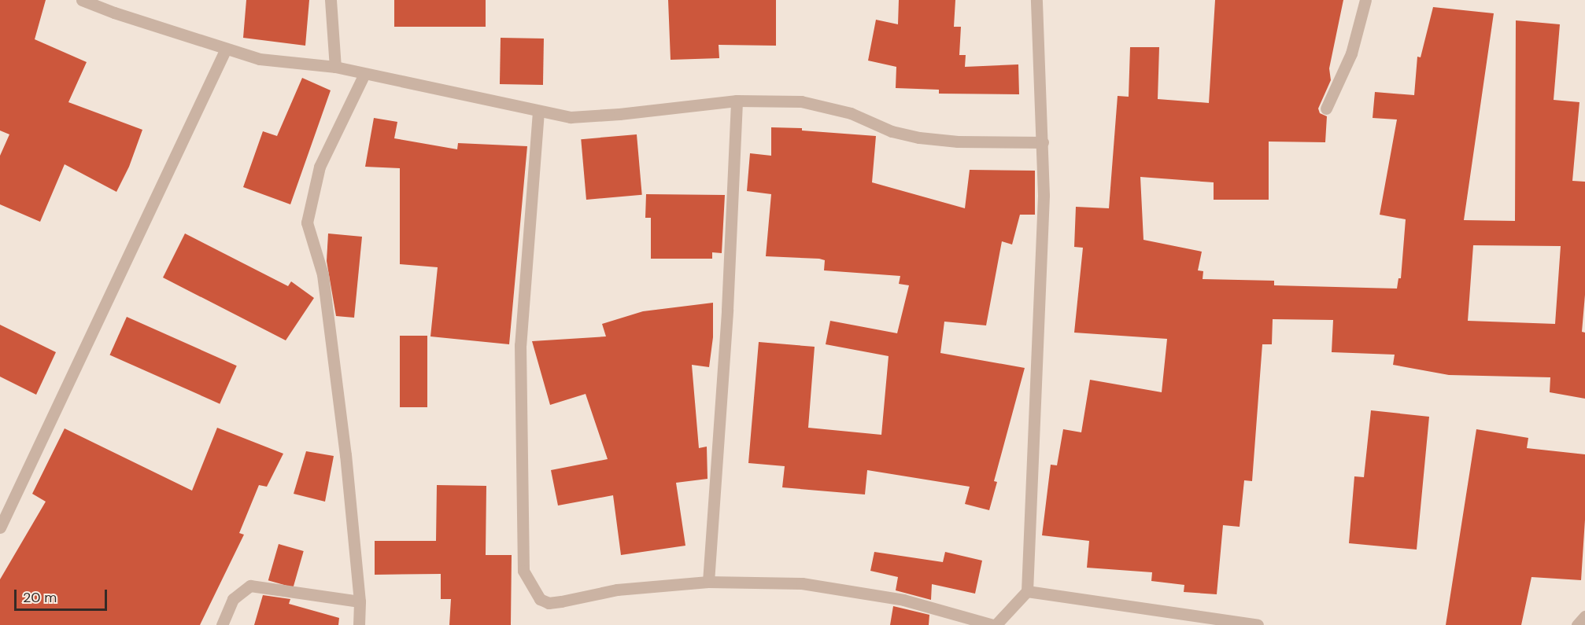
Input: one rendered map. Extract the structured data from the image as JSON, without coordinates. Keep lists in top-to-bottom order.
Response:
{
  "scale_bar": "20 m"
}
